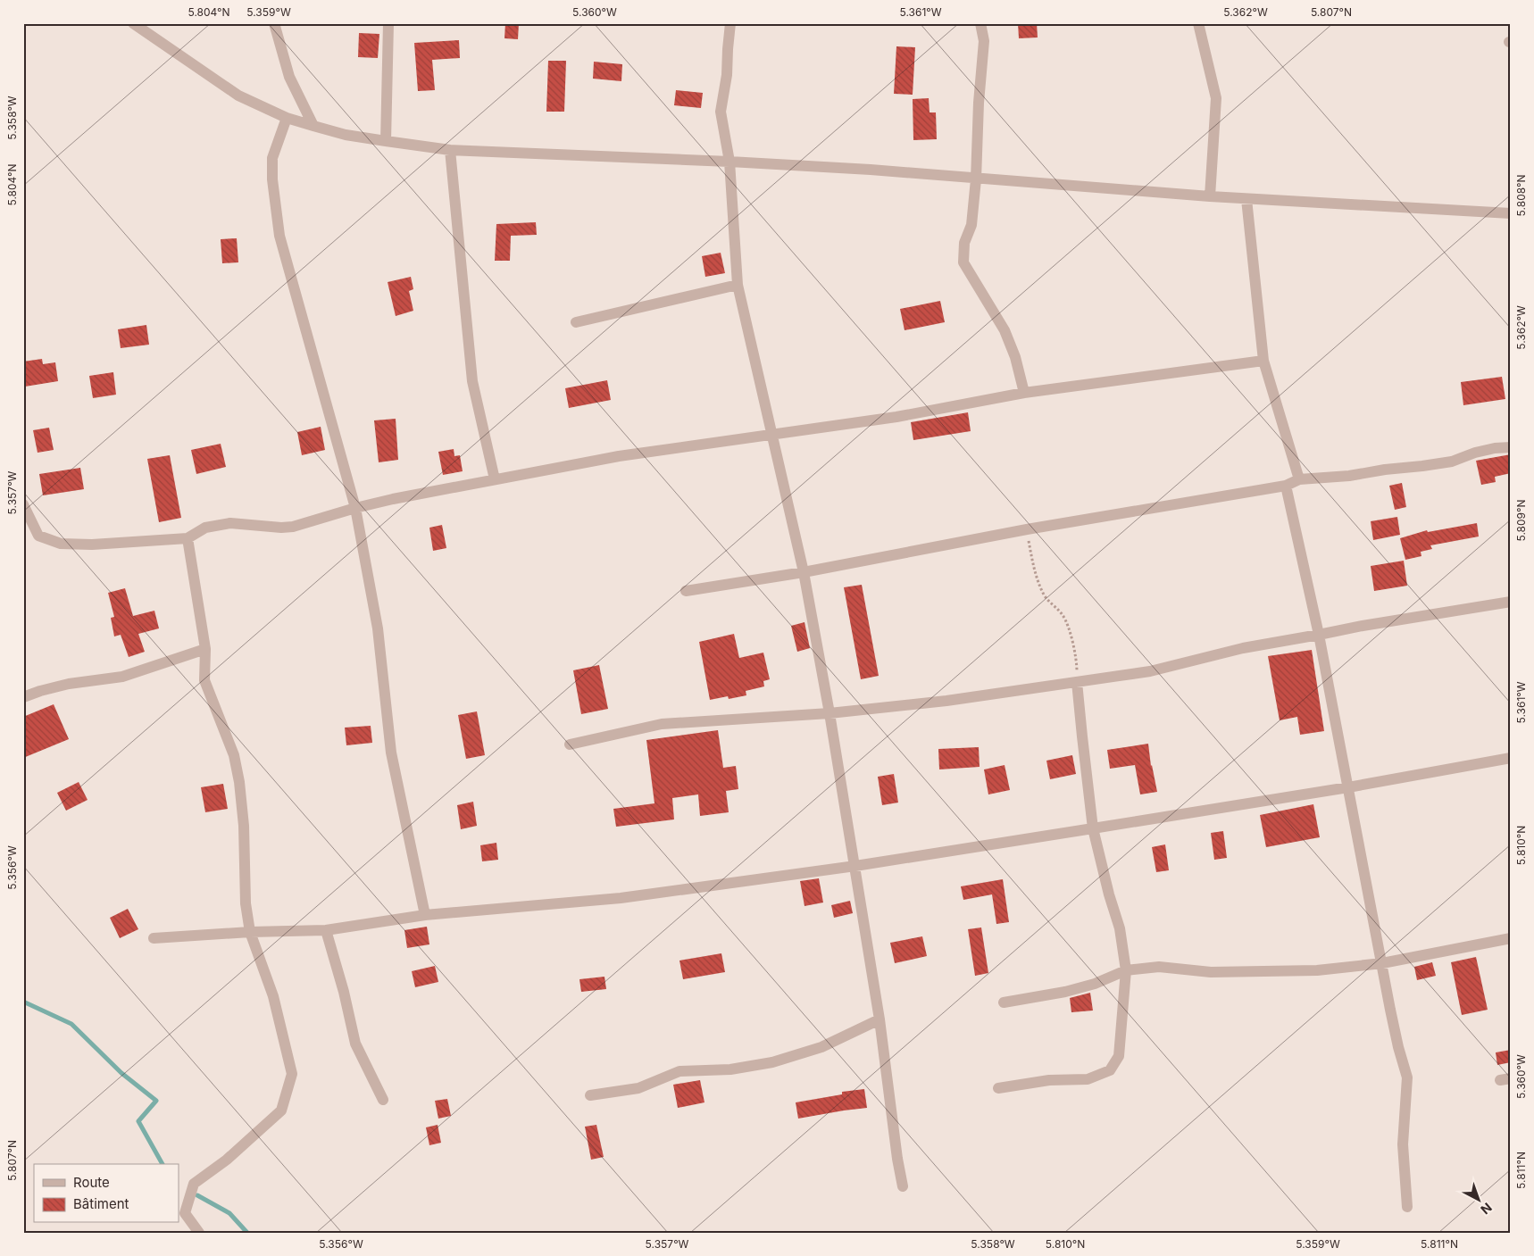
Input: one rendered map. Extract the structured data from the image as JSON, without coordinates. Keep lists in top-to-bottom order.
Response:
{
  "legend": ["Route", "Bâtiment"],
  "north": "bottom right",
  "coordinates": [
    "5.804°N",
    "5.359°W",
    "5.360°W",
    "5.361°W",
    "5.362°W",
    "5.807°N",
    "5.358°W",
    "5.808°N",
    "5.357°W",
    "5.809°N",
    "5.810°N",
    "5.356°W",
    "5.811°N"
  ]
}
